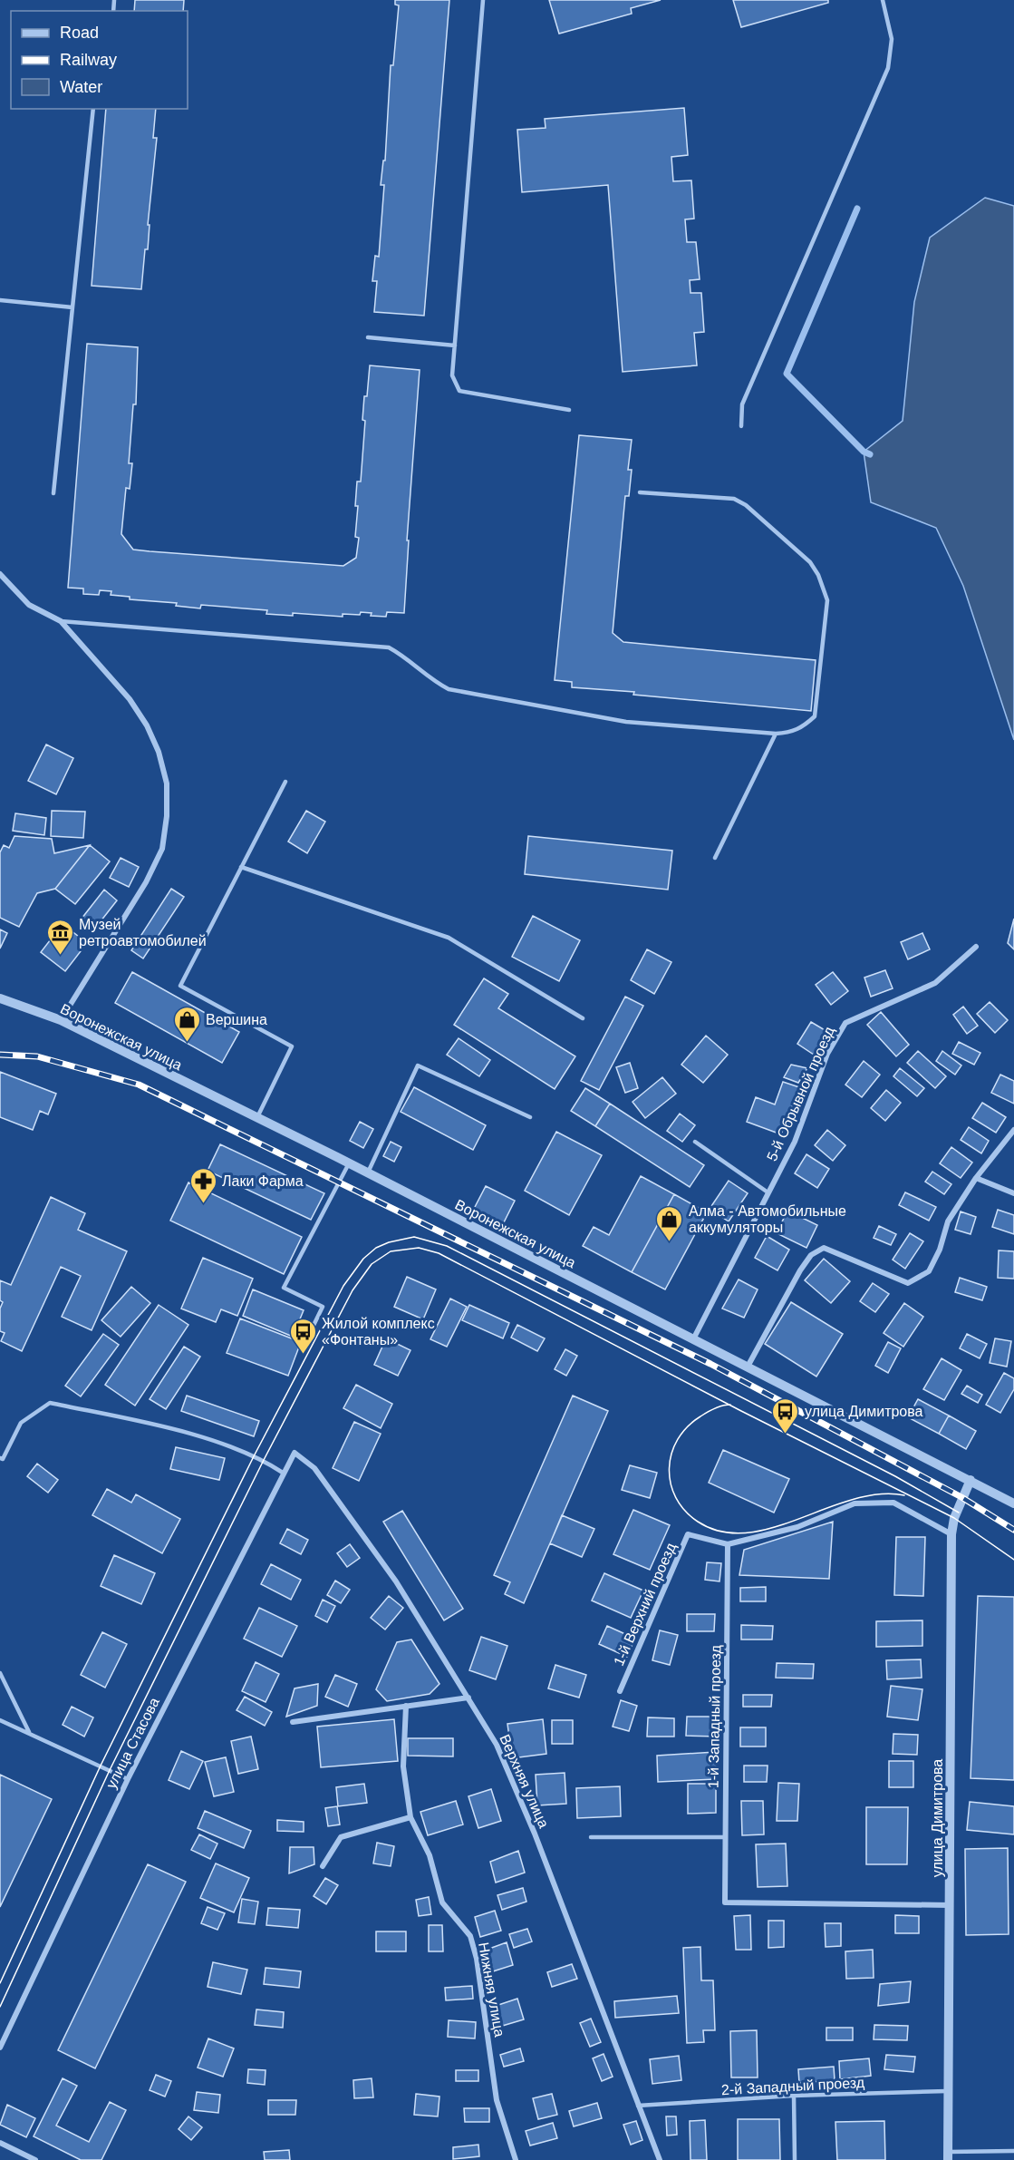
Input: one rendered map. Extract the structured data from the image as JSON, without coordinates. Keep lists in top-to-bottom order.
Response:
{
  "streets": {
    "street": [
      "Воронежская улица",
      "5-й Обрывной проезд",
      "1-й Верхний проезд",
      "1-й Западный проезд",
      "улица Стасова",
      "Верхняя улица",
      "улица Димитрова",
      "Нижняя улица"
    ],
    "lane": ["2-й Западный проезд"]
  },
  "crossings": [
    ["Воронежская улица", "5-й Обрывной проезд"],
    ["Воронежская улица", "улица Димитрова"],
    ["1-й Верхний проезд", "1-й Западный проезд"],
    ["1-й Западный проезд", "улица Димитрова"],
    ["улица Стасова", "Верхняя улица"],
    ["Верхняя улица", "2-й Западный проезд"],
    ["улица Димитрова", "2-й Западный проезд"]
  ],
  "places": {
    "museum": ["Музей ретроавтомобилей"],
    "shop": ["Вершина", "Алма - Автомобильные аккумуляторы"],
    "pharmacy": ["Лаки Фарма"],
    "bus stop": ["Жилой комплекс «Фонтаны»", "улица Димитрова"]
  },
  "legend": ["Road", "Railway", "Water"]
}
